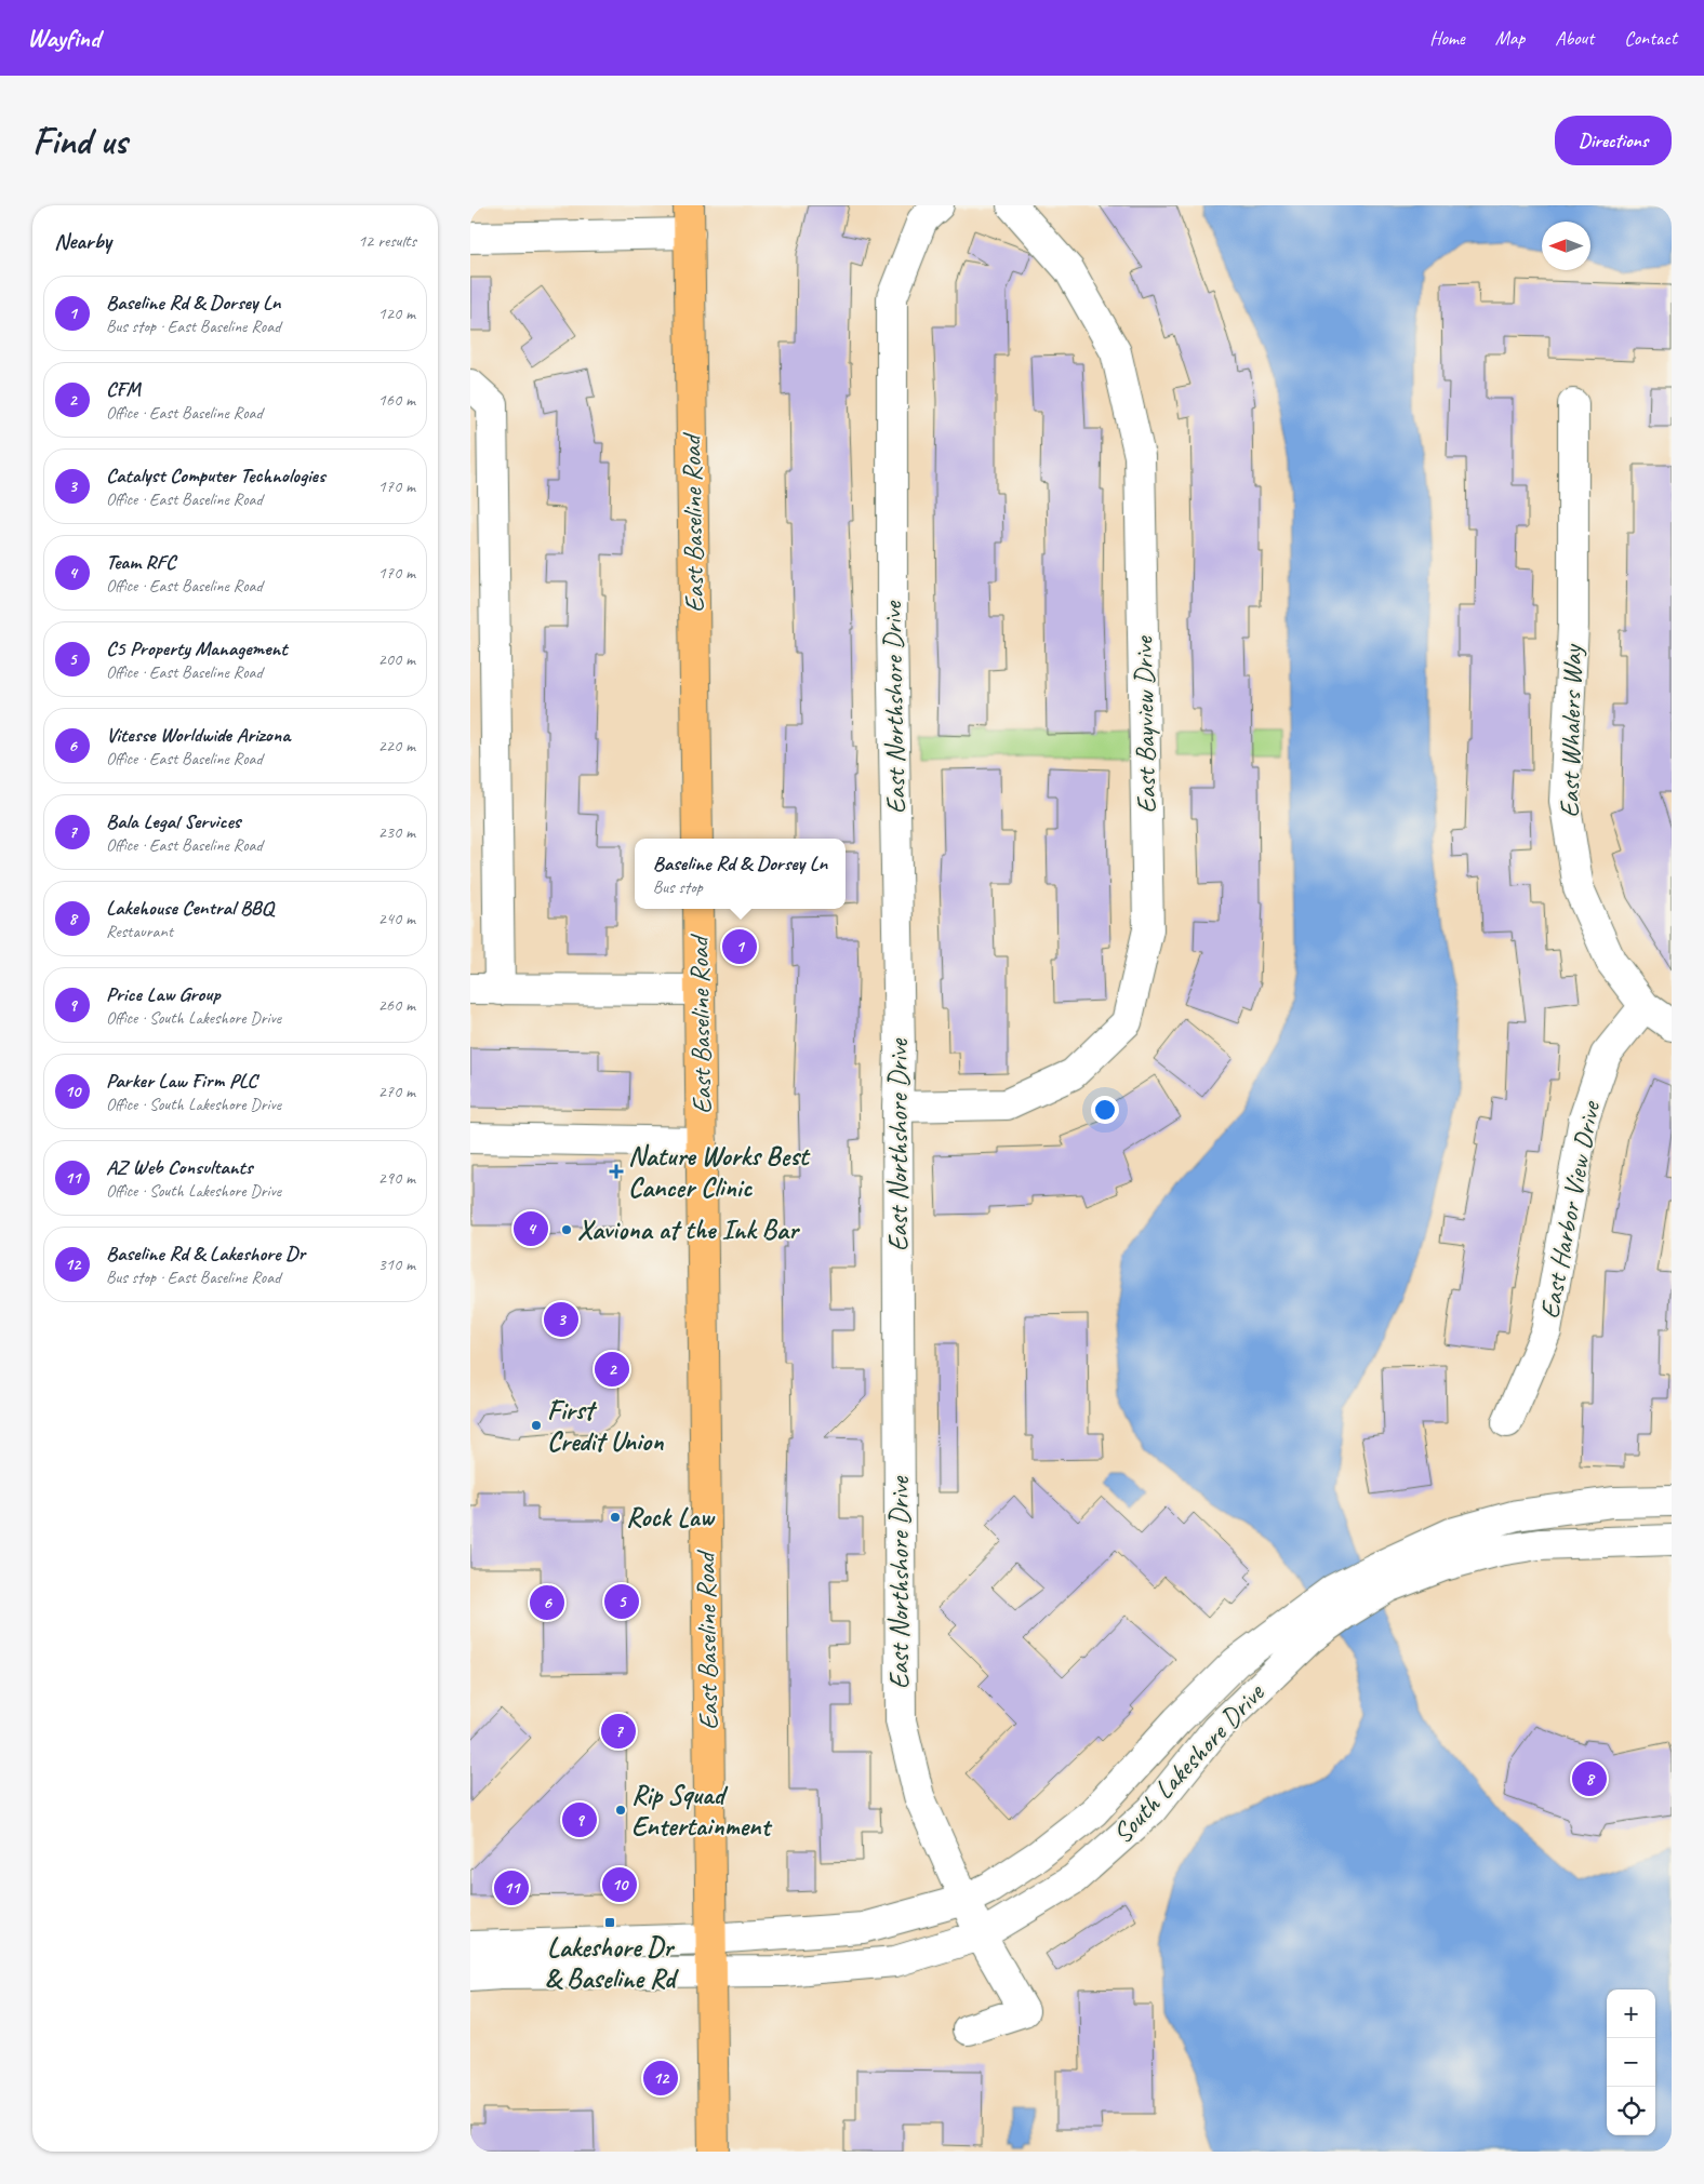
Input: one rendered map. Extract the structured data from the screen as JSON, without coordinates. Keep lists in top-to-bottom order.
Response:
{
  "streets": {
    "main road": ["East Baseline Road"],
    "street": [
      "East Northshore Drive",
      "East Bayview Drive",
      "East Whalers Way",
      "East Harbor View Drive",
      "South Lakeshore Drive"
    ]
  },
  "crossings": [
    ["East Baseline Road", "South Lakeshore Drive"],
    ["East Northshore Drive", "East Bayview Drive"],
    ["East Northshore Drive", "South Lakeshore Drive"],
    ["East Whalers Way", "East Harbor View Drive"]
  ],
  "places": {
    "health": ["Nature Works Best Cancer Clinic"],
    "other": [
      "Xaviona at the Ink Bar",
      "First Credit Union",
      "Rock Law",
      "Rip Squad Entertainment"
    ],
    "transit": ["Lakeshore Dr & Baseline Rd"]
  },
  "north": "left",
  "page": {
    "header": "Wayfind",
    "nav": [
      "Home",
      "Map",
      "About",
      "Contact"
    ],
    "buttons": "Directions",
    "title": "Find us",
    "heading": ["Nearby", "12 results"],
    "list": [
      {
        "mark": "1",
        "name": "Baseline Rd & Dorsey Ln",
        "note": "Bus stop · East Baseline Road",
        "value": "120 m"
      },
      {
        "mark": "2",
        "name": "CFM",
        "note": "Office · East Baseline Road",
        "value": "160 m"
      },
      {
        "mark": "3",
        "name": "Catalyst Computer Technologies",
        "note": "Office · East Baseline Road",
        "value": "170 m"
      },
      {
        "mark": "4",
        "name": "Team RFC",
        "note": "Office · East Baseline Road",
        "value": "170 m"
      },
      {
        "mark": "5",
        "name": "C5 Property Management",
        "note": "Office · East Baseline Road",
        "value": "200 m"
      },
      {
        "mark": "6",
        "name": "Vitesse Worldwide Arizona",
        "note": "Office · East Baseline Road",
        "value": "220 m"
      },
      {
        "mark": "7",
        "name": "Bala Legal Services",
        "note": "Office · East Baseline Road",
        "value": "230 m"
      },
      {
        "mark": "8",
        "name": "Lakehouse Central BBQ",
        "note": "Restaurant",
        "value": "240 m"
      },
      {
        "mark": "9",
        "name": "Price Law Group",
        "note": "Office · South Lakeshore Drive",
        "value": "260 m"
      },
      {
        "mark": "10",
        "name": "Parker Law Firm PLC",
        "note": "Office · South Lakeshore Drive",
        "value": "270 m"
      },
      {
        "mark": "11",
        "name": "AZ Web Consultants",
        "note": "Office · South Lakeshore Drive",
        "value": "290 m"
      },
      {
        "mark": "12",
        "name": "Baseline Rd & Lakeshore Dr",
        "note": "Bus stop · East Baseline Road",
        "value": "310 m"
      }
    ],
    "popup": ["Baseline Rd & Dorsey Ln", "Bus stop"],
    "pins": [
      "1",
      "4",
      "3",
      "2",
      "5",
      "6",
      "7",
      "8",
      "9",
      "10",
      "11",
      "12"
    ],
    "map_buttons": ["+", "−"]
  }
}
